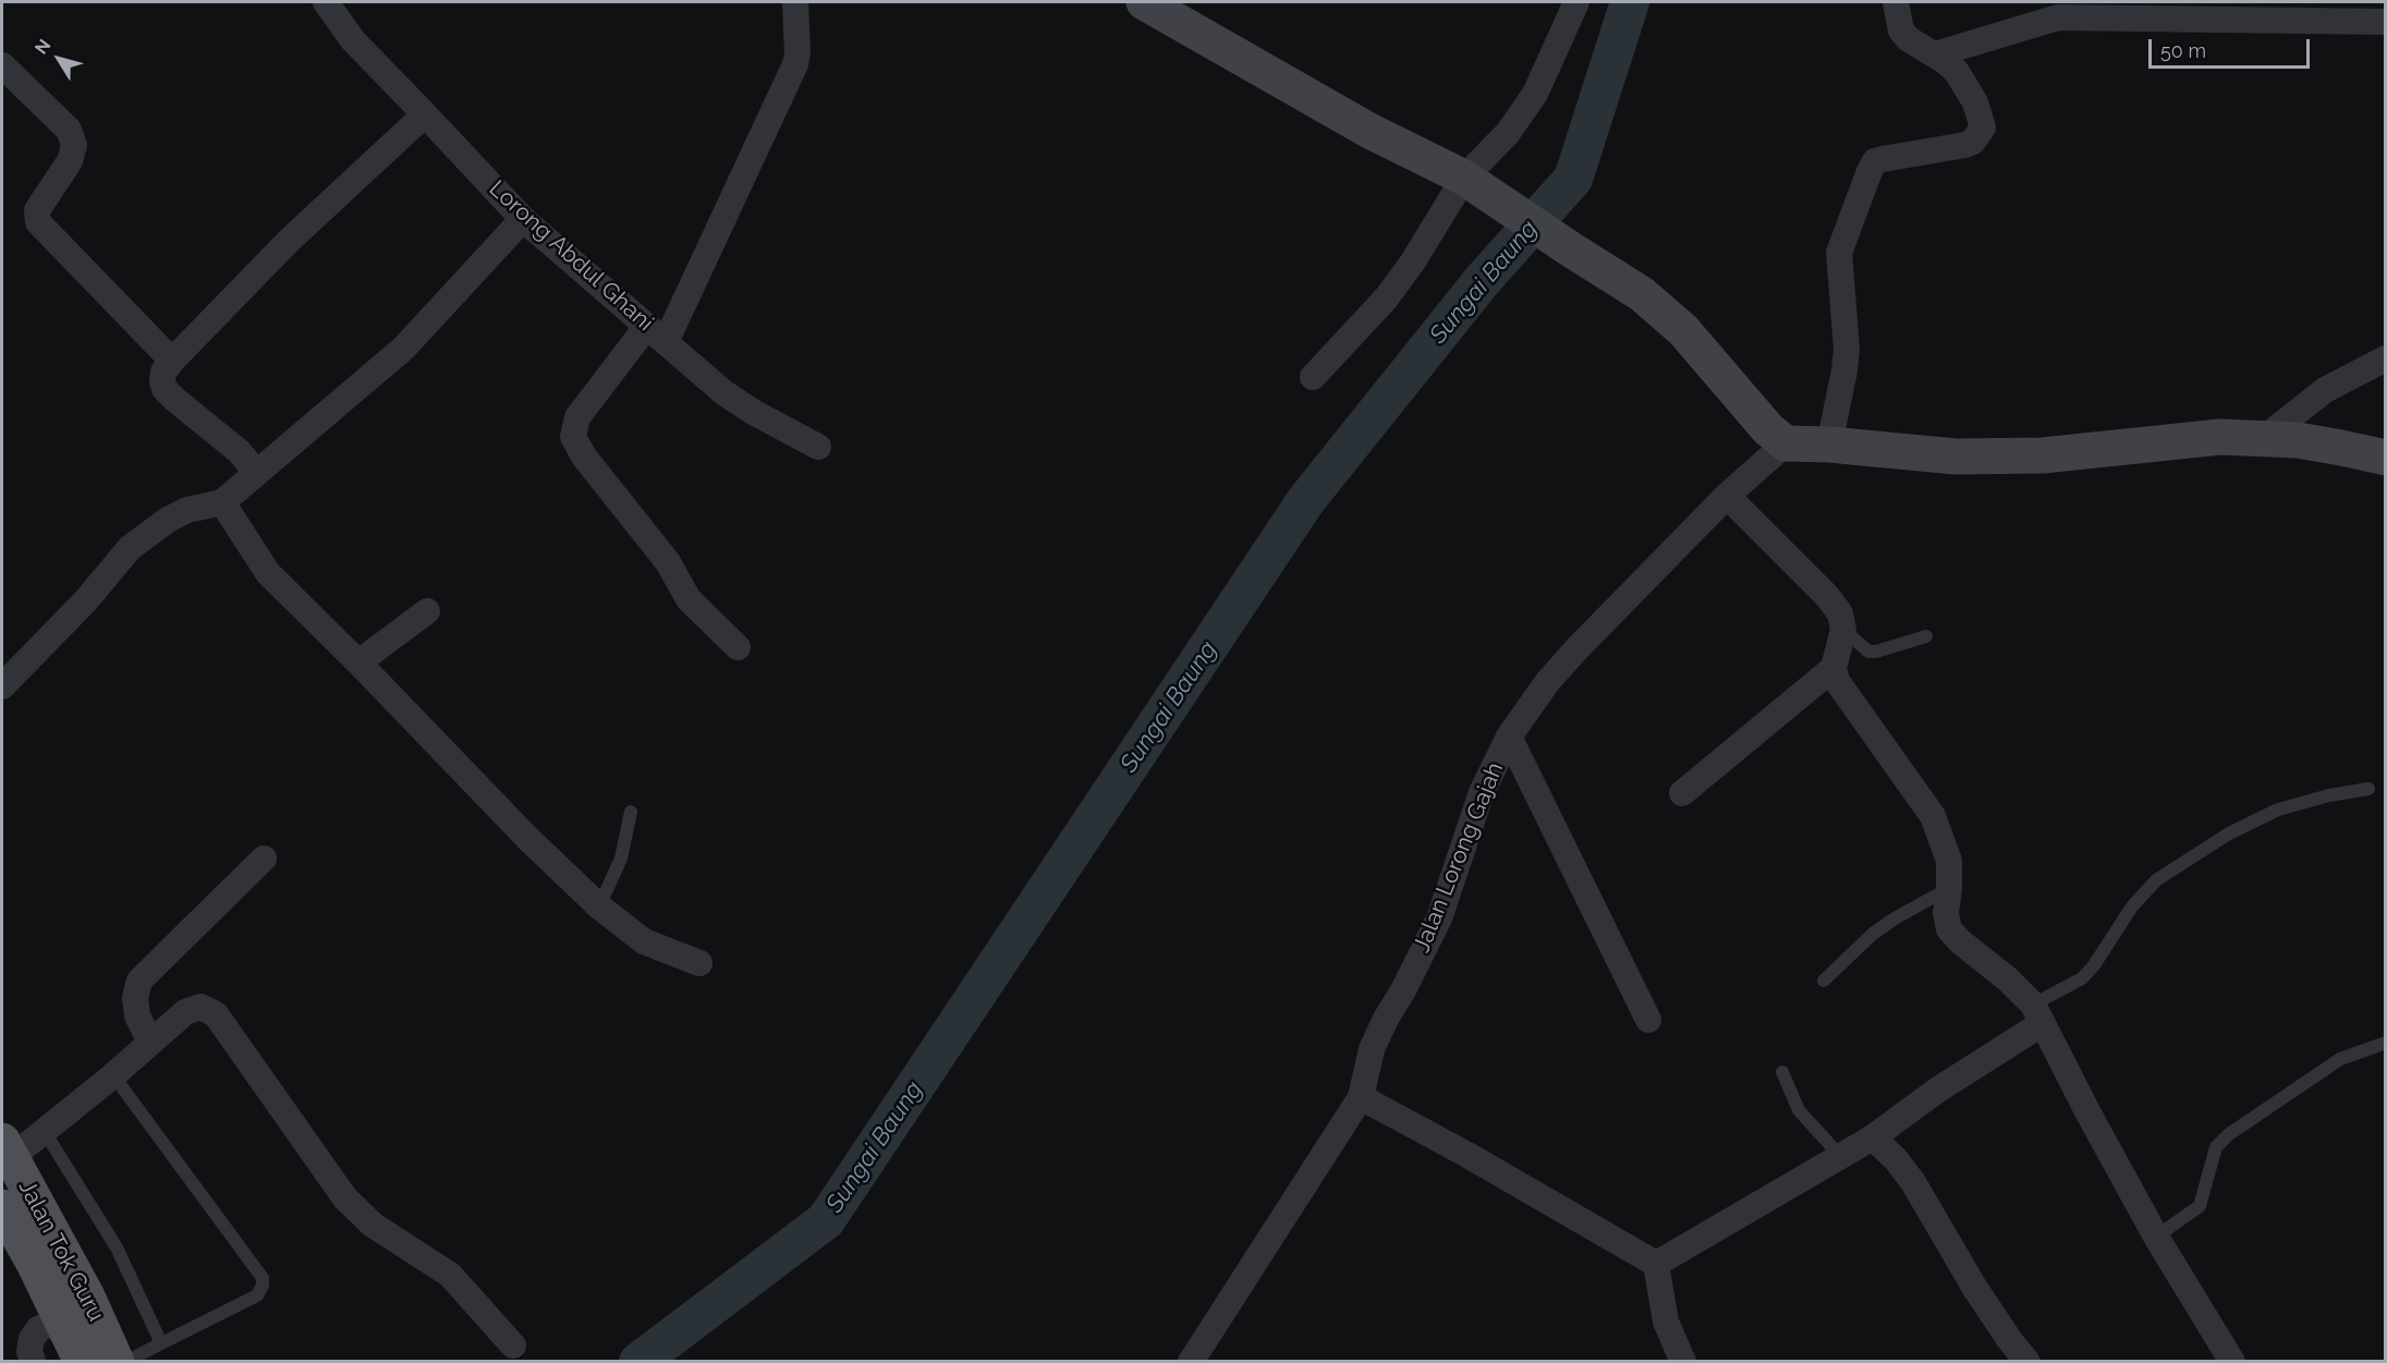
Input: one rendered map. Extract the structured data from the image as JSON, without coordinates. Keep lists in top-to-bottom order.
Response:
{
  "streets": {
    "main road": ["Jalan Tok Guru"],
    "street": ["Lorong Abdul Ghani", "Jalan Lorong Gajah"]
  },
  "water": ["Sungai Baung"],
  "scale_bar": "50 m",
  "north": "top left"
}
